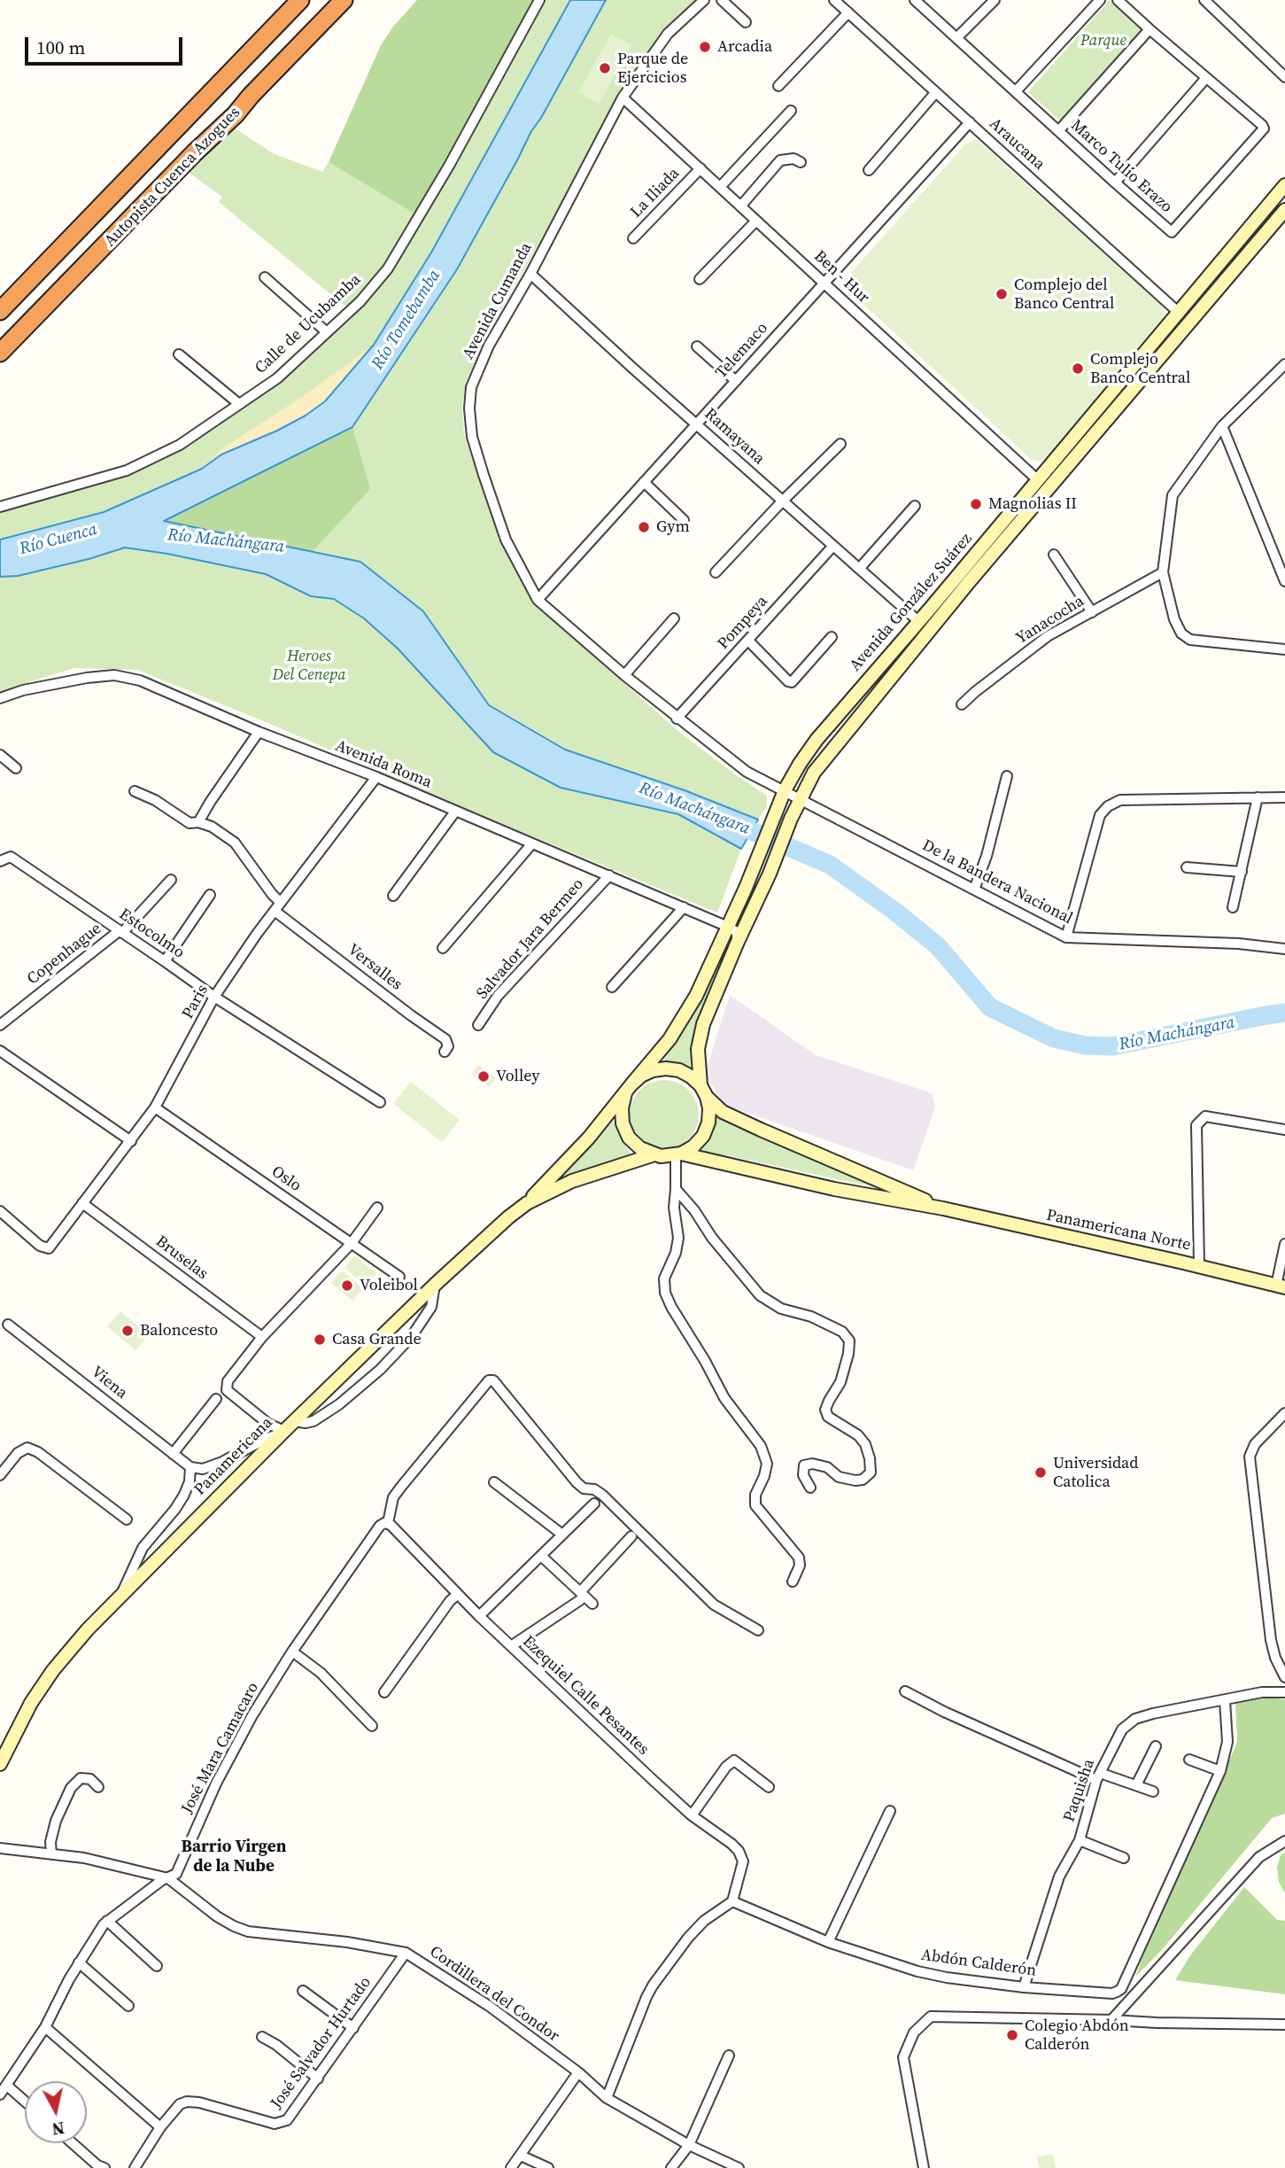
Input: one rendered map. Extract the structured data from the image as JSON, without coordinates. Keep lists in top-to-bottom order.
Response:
{
  "streets": {
    "highway": ["Autopista Cuenca Azogues"],
    "main road": ["Avenida González Suárez", "Panamericana Norte", "Panamericana"],
    "street": [
      "Araucana",
      "Marco Tulio Erazo",
      "La Iliada",
      "Ben - Hur",
      "Avenida Cumanda",
      "Calle de Ucubamba",
      "Telemaco",
      "Ramayana",
      "Yanacocha",
      "Pompeya",
      "Avenida Roma",
      "De la Bandera Nacional",
      "Estocolmo",
      "Salvador Jara Bermeo",
      "Copenhague",
      "Versalles",
      "Paris",
      "Oslo",
      "Bruselas",
      "Viena",
      "Ezequiel Calle Pesantes",
      "José Mara Camacaro",
      "Paquisha",
      "Abdón Calderón",
      "Cordillera del Condor",
      "José Salvador Hurtado"
    ]
  },
  "crossings": [
    ["Araucana", "Telemaco"],
    ["Araucana", "Avenida González Suárez"],
    ["La Iliada", "Ben - Hur"],
    ["Ben - Hur", "Avenida Cumanda"],
    ["Ben - Hur", "Telemaco"],
    ["Ben - Hur", "Avenida González Suárez"],
    ["Avenida Cumanda", "Telemaco"],
    ["Avenida Cumanda", "Ramayana"],
    ["Avenida Cumanda", "Avenida González Suárez"],
    ["Avenida Cumanda", "Pompeya"],
    ["Avenida Cumanda", "De la Bandera Nacional"],
    ["Telemaco", "Ramayana"],
    ["Ramayana", "Avenida González Suárez"],
    ["Ramayana", "Pompeya"],
    ["Avenida González Suárez", "Avenida Roma"],
    ["Avenida González Suárez", "De la Bandera Nacional"],
    ["Avenida González Suárez", "Panamericana Norte"],
    ["Avenida González Suárez", "Panamericana"],
    ["Avenida Roma", "Salvador Jara Bermeo"],
    ["Avenida Roma", "Paris"],
    ["Estocolmo", "Copenhague"],
    ["Estocolmo", "Paris"],
    ["Versalles", "Paris"],
    ["Paris", "Oslo"],
    ["Paris", "Bruselas"],
    ["Panamericana Norte", "Panamericana"],
    ["Ezequiel Calle Pesantes", "José Mara Camacaro"],
    ["Ezequiel Calle Pesantes", "Abdón Calderón"],
    ["José Mara Camacaro", "Cordillera del Condor"],
    ["Paquisha", "Abdón Calderón"],
    ["Cordillera del Condor", "José Salvador Hurtado"]
  ],
  "districts": ["Barrio Virgen de la Nube"],
  "water": ["Río Tomebamba", "Río Cuenca", "Río Machángara"],
  "parks": ["Parque", "Heroes Del Cenepa"],
  "places": [
    "Arcadia",
    "Parque de Ejercicios",
    "Complejo del Banco Central",
    "Complejo Banco Central",
    "Magnolias II",
    "Gym",
    "Volley",
    "Voleibol",
    "Baloncesto",
    "Casa Grande",
    "Universidad Catolica",
    "Colegio Abdón Calderón"
  ],
  "scale_bar": "100 m",
  "north": "bottom"
}
